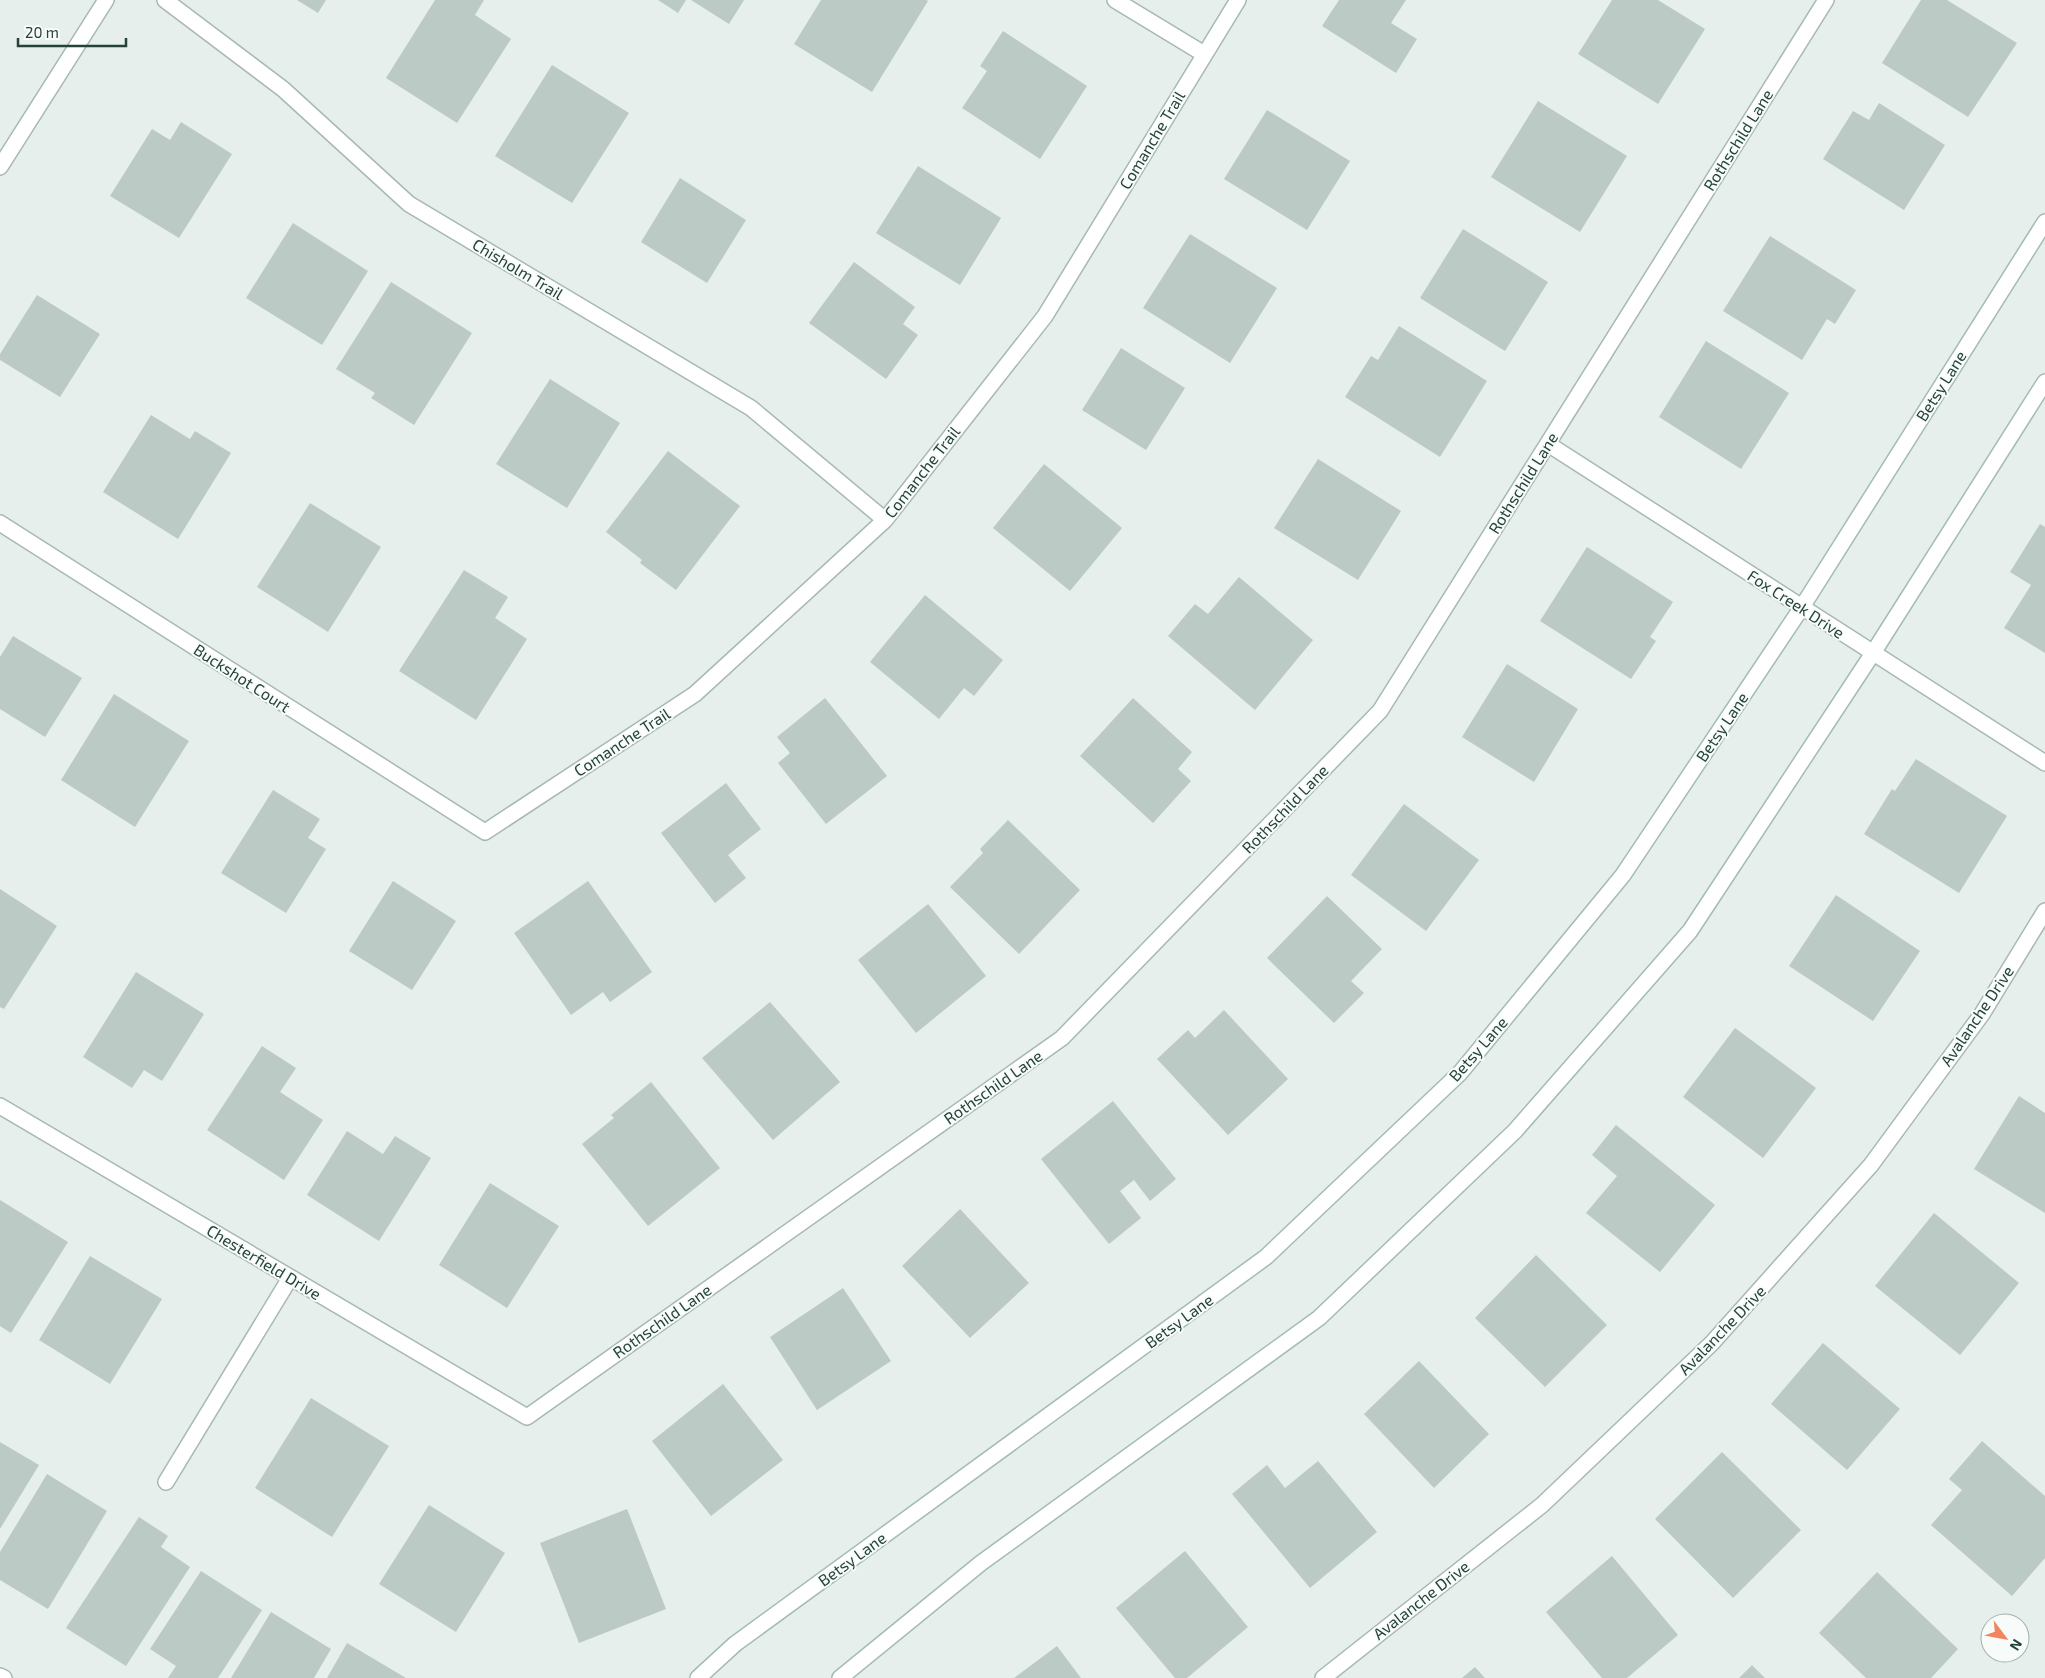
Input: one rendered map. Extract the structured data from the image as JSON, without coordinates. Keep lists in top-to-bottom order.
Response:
{
  "streets": {
    "street": [
      "Comanche Trail",
      "Rothschild Lane",
      "Chisholm Trail",
      "Betsy Lane",
      "Fox Creek Drive",
      "Buckshot Court",
      "Avalanche Drive",
      "Chesterfield Drive"
    ]
  },
  "crossings": [
    ["Comanche Trail", "Chisholm Trail"],
    ["Comanche Trail", "Buckshot Court"],
    ["Rothschild Lane", "Fox Creek Drive"],
    ["Rothschild Lane", "Chesterfield Drive"],
    ["Betsy Lane", "Fox Creek Drive"]
  ],
  "scale_bar": "20 m",
  "north": "bottom right"
}
